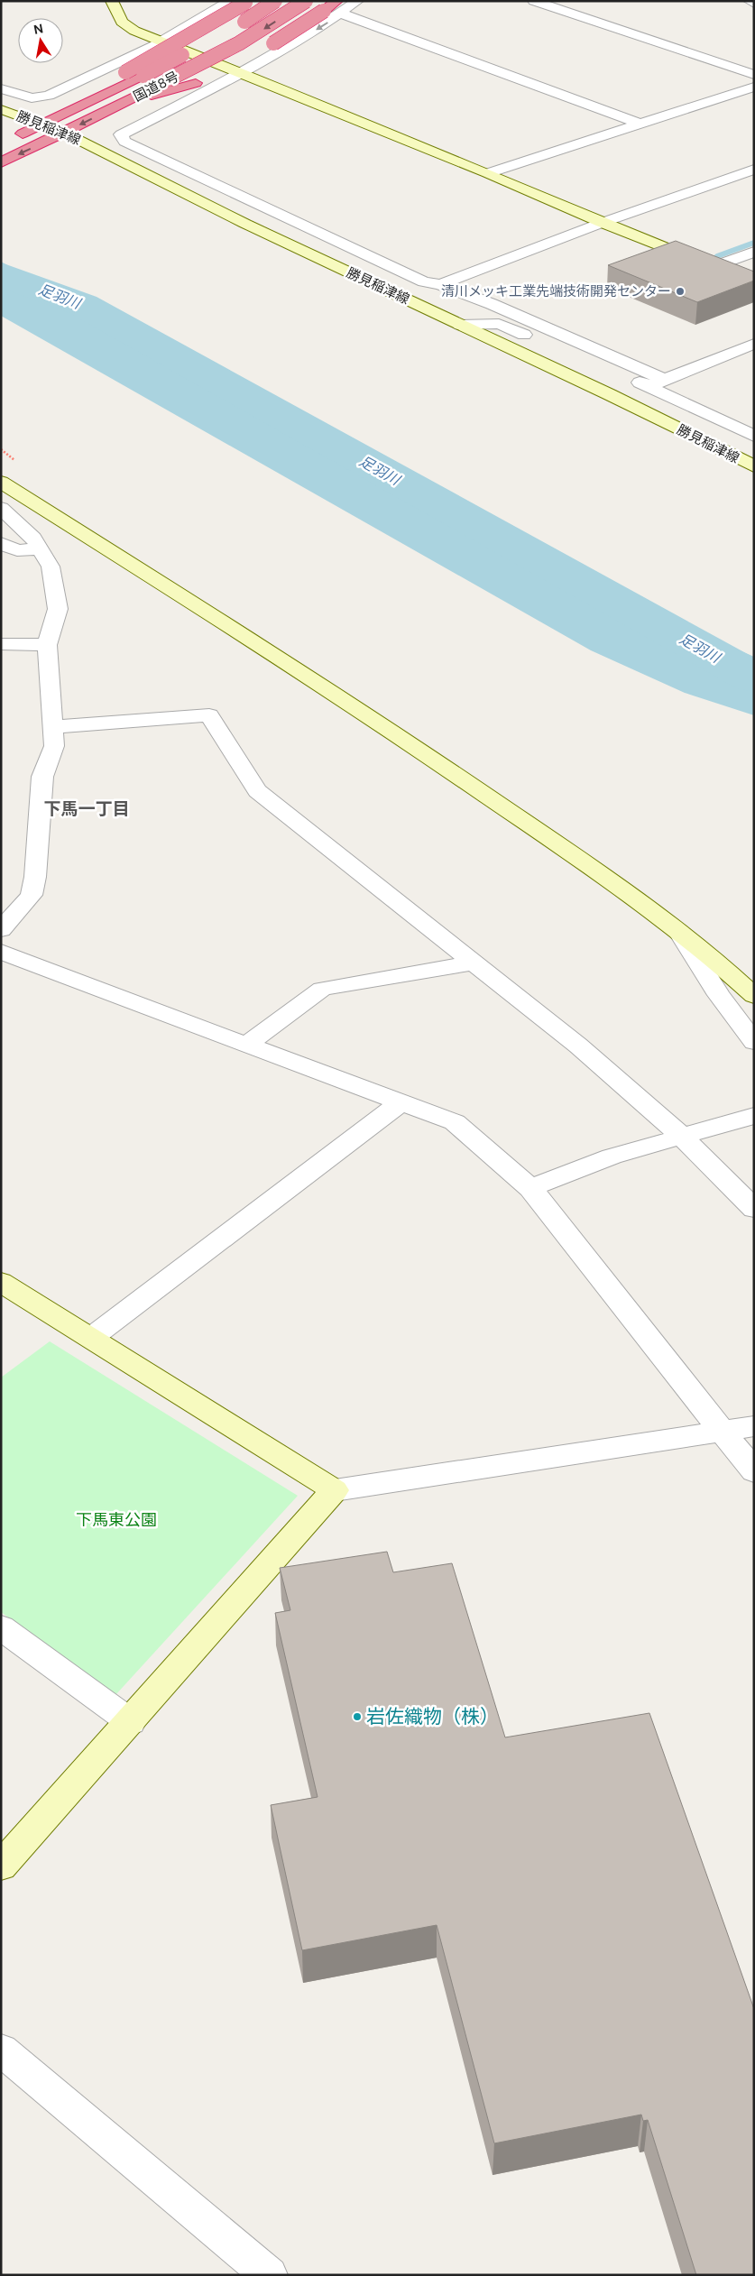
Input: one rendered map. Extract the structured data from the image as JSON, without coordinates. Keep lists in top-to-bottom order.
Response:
{
  "streets": {
    "highway": ["国道8号"],
    "street": ["勝見稲津線"]
  },
  "crossings": [
    ["国道8号", "勝見稲津線"]
  ],
  "districts": ["下馬一丁目"],
  "water": ["足羽川"],
  "parks": ["下馬東公園"],
  "places": ["清川メッキ工業先端技術開発センター", "岩佐織物（株）"],
  "north": "top"
}
